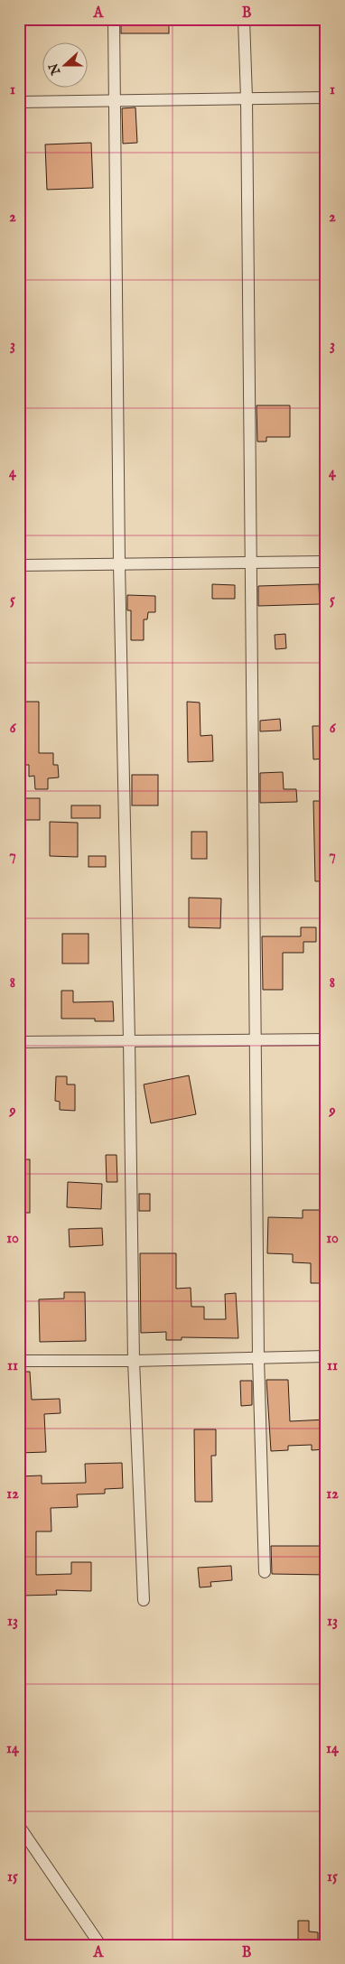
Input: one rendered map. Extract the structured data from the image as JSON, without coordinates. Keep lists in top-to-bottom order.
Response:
{
  "north": "left",
  "grid": {
    "columns": ["A", "B"],
    "rows": [
      "1",
      "2",
      "3",
      "4",
      "5",
      "6",
      "7",
      "8",
      "9",
      "10",
      "11",
      "12",
      "13",
      "14",
      "15"
    ]
  }
}
